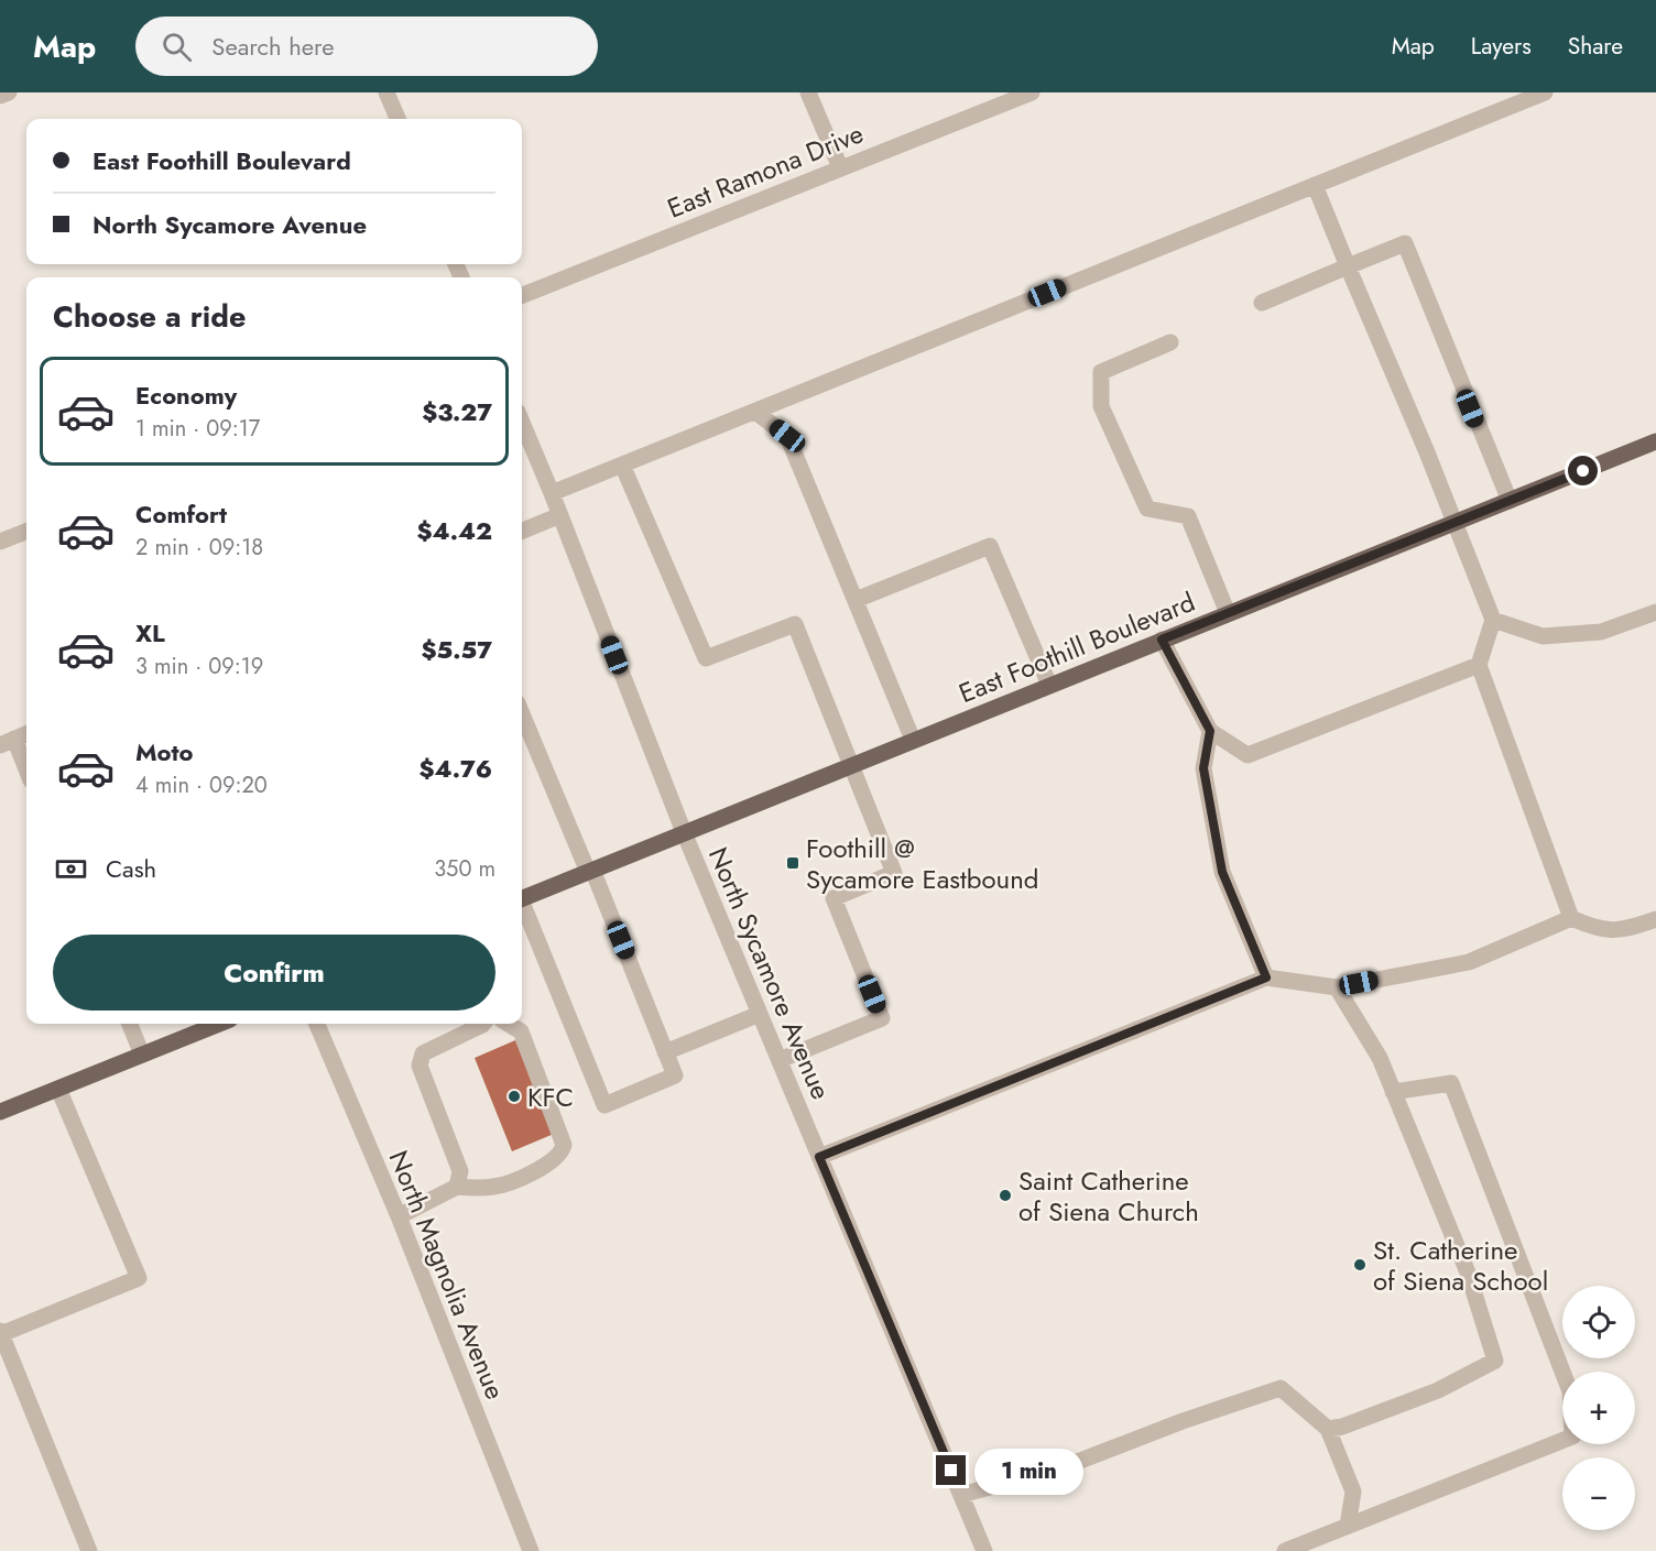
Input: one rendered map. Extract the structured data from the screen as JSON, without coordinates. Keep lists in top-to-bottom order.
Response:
{
  "streets": {
    "main road": ["East Foothill Boulevard"],
    "street": ["East Ramona Drive", "North Sycamore Avenue", "North Magnolia Avenue"]
  },
  "crossings": [
    ["East Foothill Boulevard", "North Sycamore Avenue"]
  ],
  "places": {
    "transit": ["Foothill @ Sycamore Eastbound"],
    "other": ["KFC", "Saint Catherine of Siena Church", "St. Catherine of Siena School"]
  },
  "page": {
    "header": "Map",
    "search": "Search here",
    "nav": ["Map", "Layers", "Share"],
    "banner": ["East Foothill Boulevard", "North Sycamore Avenue"],
    "heading": "Choose a ride",
    "list": [
      {
        "name": "Economy",
        "note": "1 min · 09:17",
        "value": "$3.27"
      },
      {
        "name": "Comfort",
        "note": "2 min · 09:18",
        "value": "$4.42"
      },
      {
        "name": "XL",
        "note": "3 min · 09:19",
        "value": "$5.57"
      },
      {
        "name": "Moto",
        "note": "4 min · 09:20",
        "value": "$4.76"
      }
    ],
    "pay": ["Cash", "350 m"],
    "buttons": "Confirm",
    "map_buttons": ["+", "−"],
    "bubble": "1 min"
  }
}
